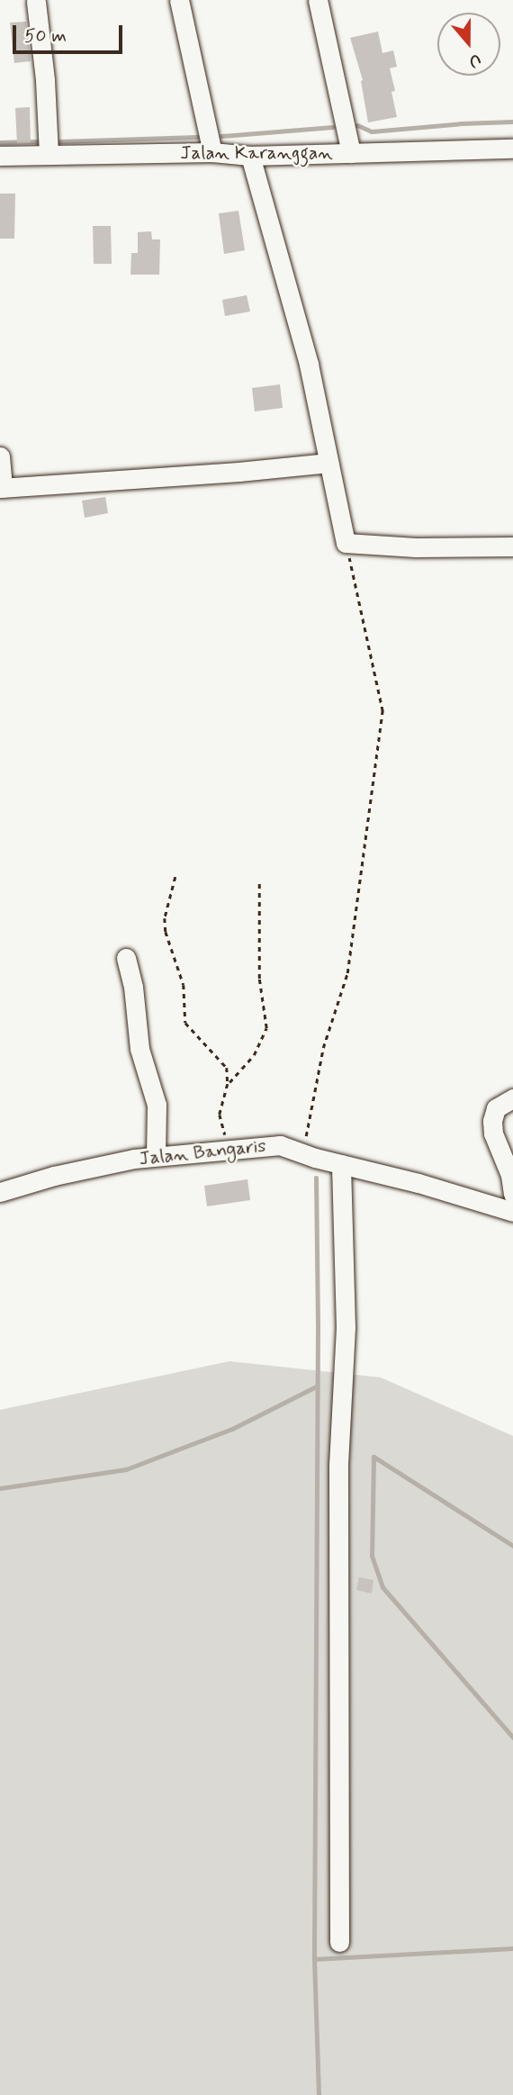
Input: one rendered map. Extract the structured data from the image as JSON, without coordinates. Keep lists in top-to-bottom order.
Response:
{
  "streets": {
    "street": ["Jalan Karanggan", "Jalan Bangaris"]
  },
  "scale_bar": "50 m",
  "north": "bottom"
}
